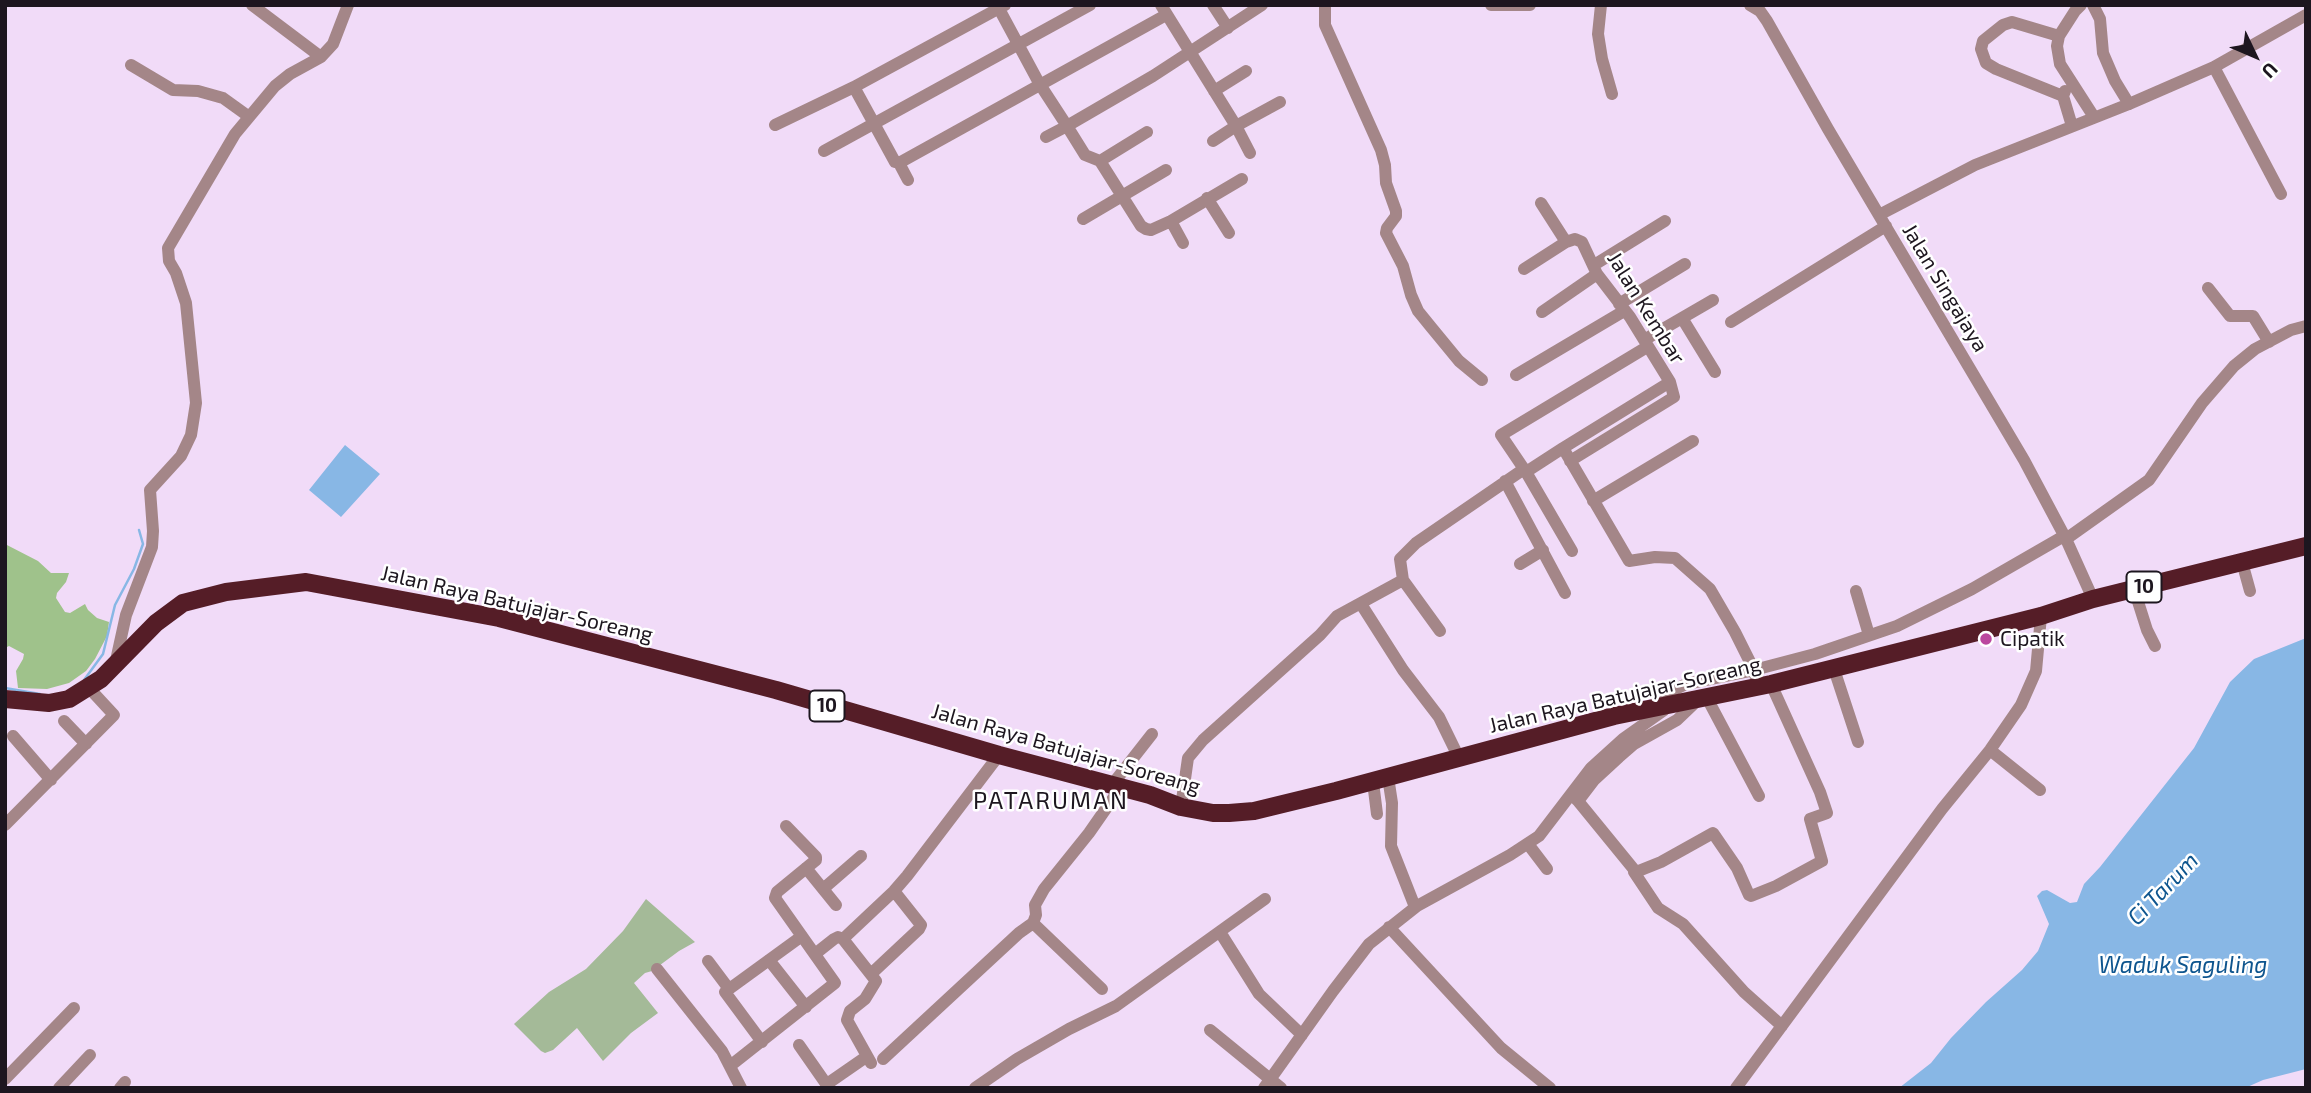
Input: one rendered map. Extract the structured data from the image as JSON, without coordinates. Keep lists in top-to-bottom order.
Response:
{
  "streets": {
    "highway": ["10", "Jalan Raya Batujajar-Soreang"],
    "street": ["Jalan Singajaya", "Jalan Kembar"]
  },
  "crossings": [
    ["Jalan Singajaya", "Jalan Raya Batujajar-Soreang"]
  ],
  "districts": ["PATARUMAN"],
  "water": ["Ci Tarum", "Waduk Saguling"],
  "places": ["Cipatik"],
  "north": "bottom right"
}
